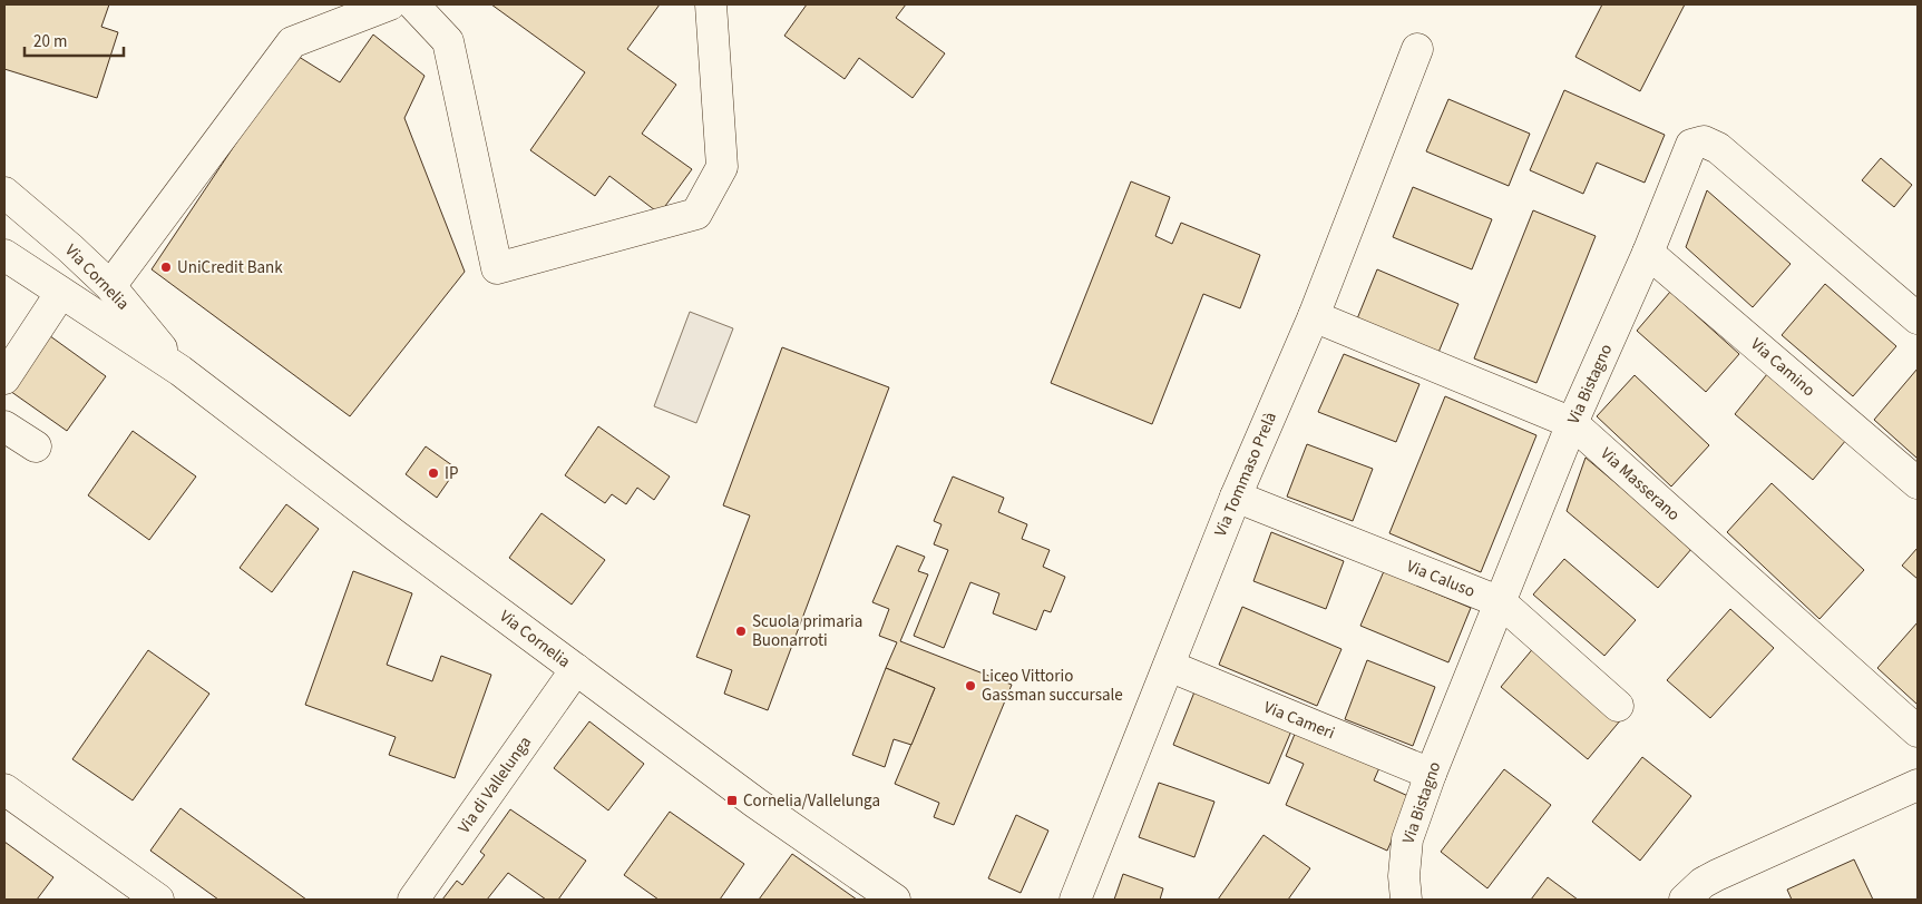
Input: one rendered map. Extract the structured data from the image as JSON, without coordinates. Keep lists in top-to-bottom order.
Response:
{
  "streets": {
    "street": [
      "Via Cornelia",
      "Via Camino",
      "Via Bistagno",
      "Via Tommaso Prelà",
      "Via Masserano",
      "Via Caluso",
      "Via Cameri",
      "Via di Vallelunga"
    ]
  },
  "crossings": [
    ["Via Cornelia", "Via di Vallelunga"],
    ["Via Camino", "Via Bistagno"],
    ["Via Bistagno", "Via Masserano"],
    ["Via Bistagno", "Via Caluso"],
    ["Via Bistagno", "Via Cameri"],
    ["Via Tommaso Prelà", "Via Masserano"],
    ["Via Tommaso Prelà", "Via Caluso"],
    ["Via Tommaso Prelà", "Via Cameri"]
  ],
  "places": {
    "other": [
      "UniCredit Bank",
      "IP",
      "Scuola primaria Buonarroti",
      "Liceo Vittorio Gassman succursale"
    ],
    "transit": ["Cornelia/Vallelunga"]
  },
  "scale_bar": "20 m"
}
